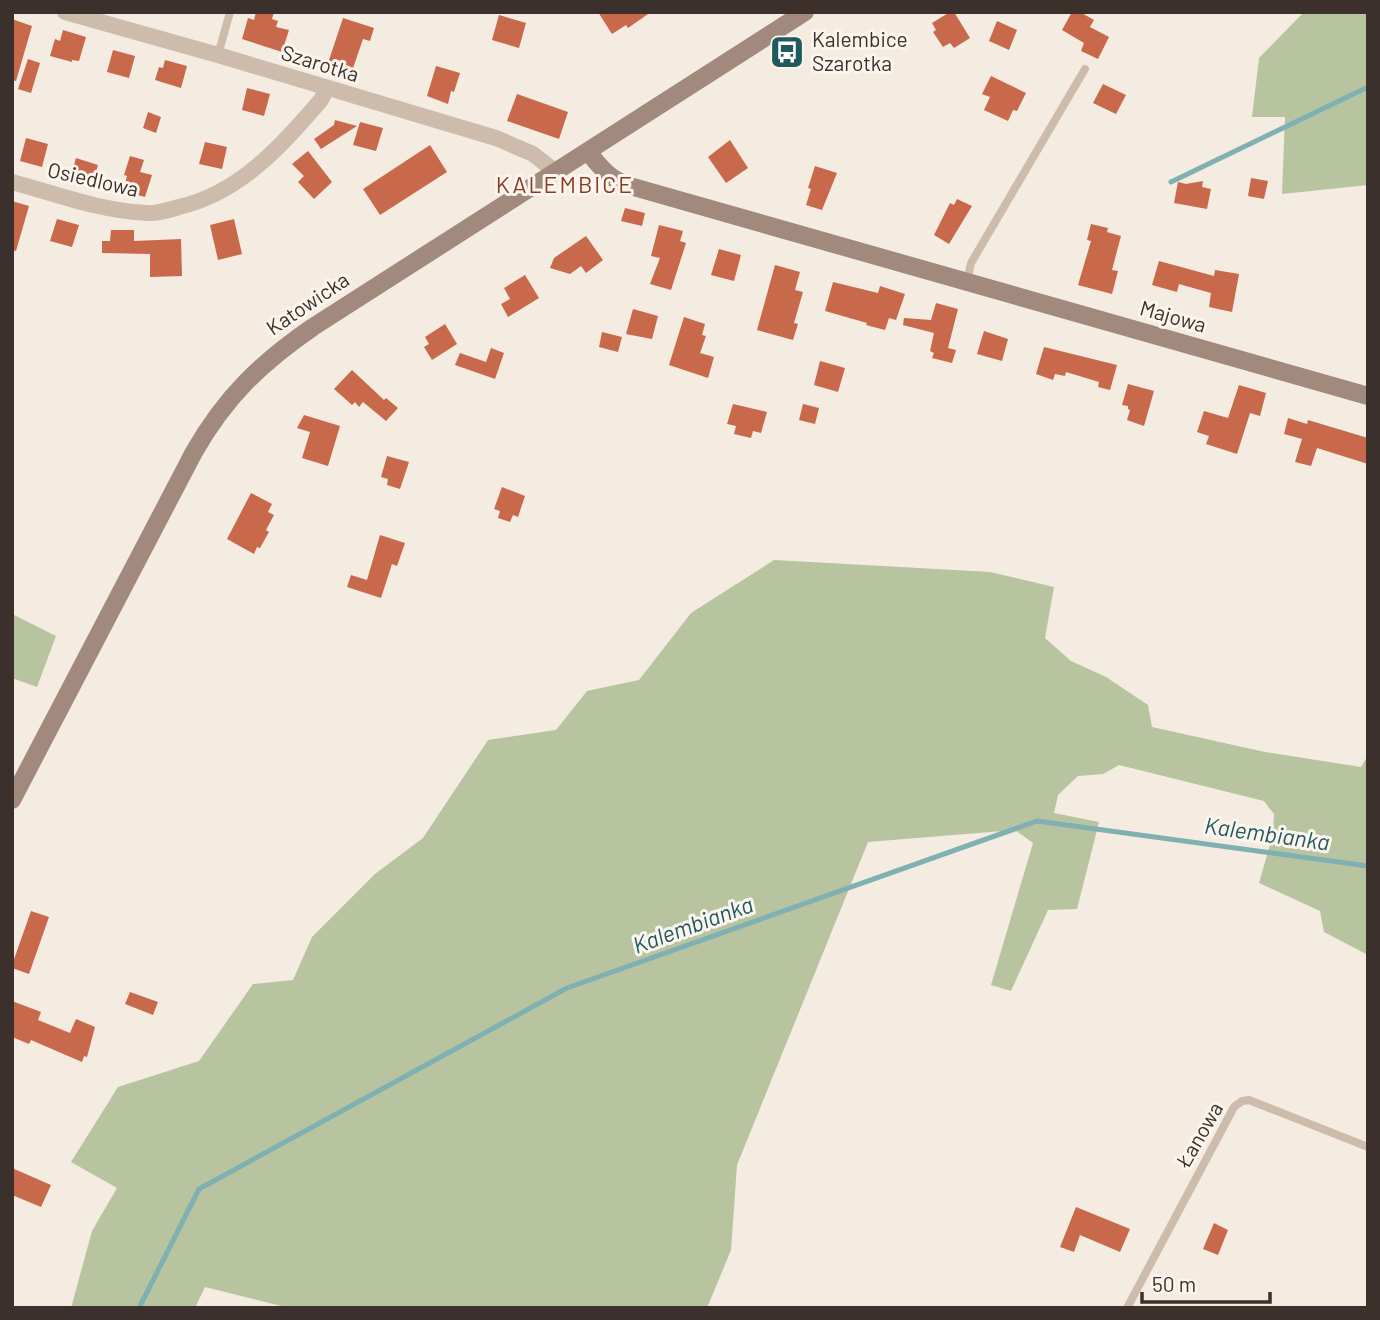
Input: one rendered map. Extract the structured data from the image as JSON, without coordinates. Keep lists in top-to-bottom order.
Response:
{
  "streets": {
    "main road": ["Katowicka", "Majowa"],
    "street": ["Szarotka", "Osiedlowa"],
    "lane": ["Łanowa"]
  },
  "crossings": [
    ["Szarotka", "Osiedlowa"],
    ["Szarotka", "Katowicka"],
    ["Katowicka", "Majowa"]
  ],
  "districts": ["KALEMBICE"],
  "water": ["Kalembianka"],
  "places": {
    "bus stop": ["Kalembice Szarotka"]
  },
  "scale_bar": "50 m"
}
